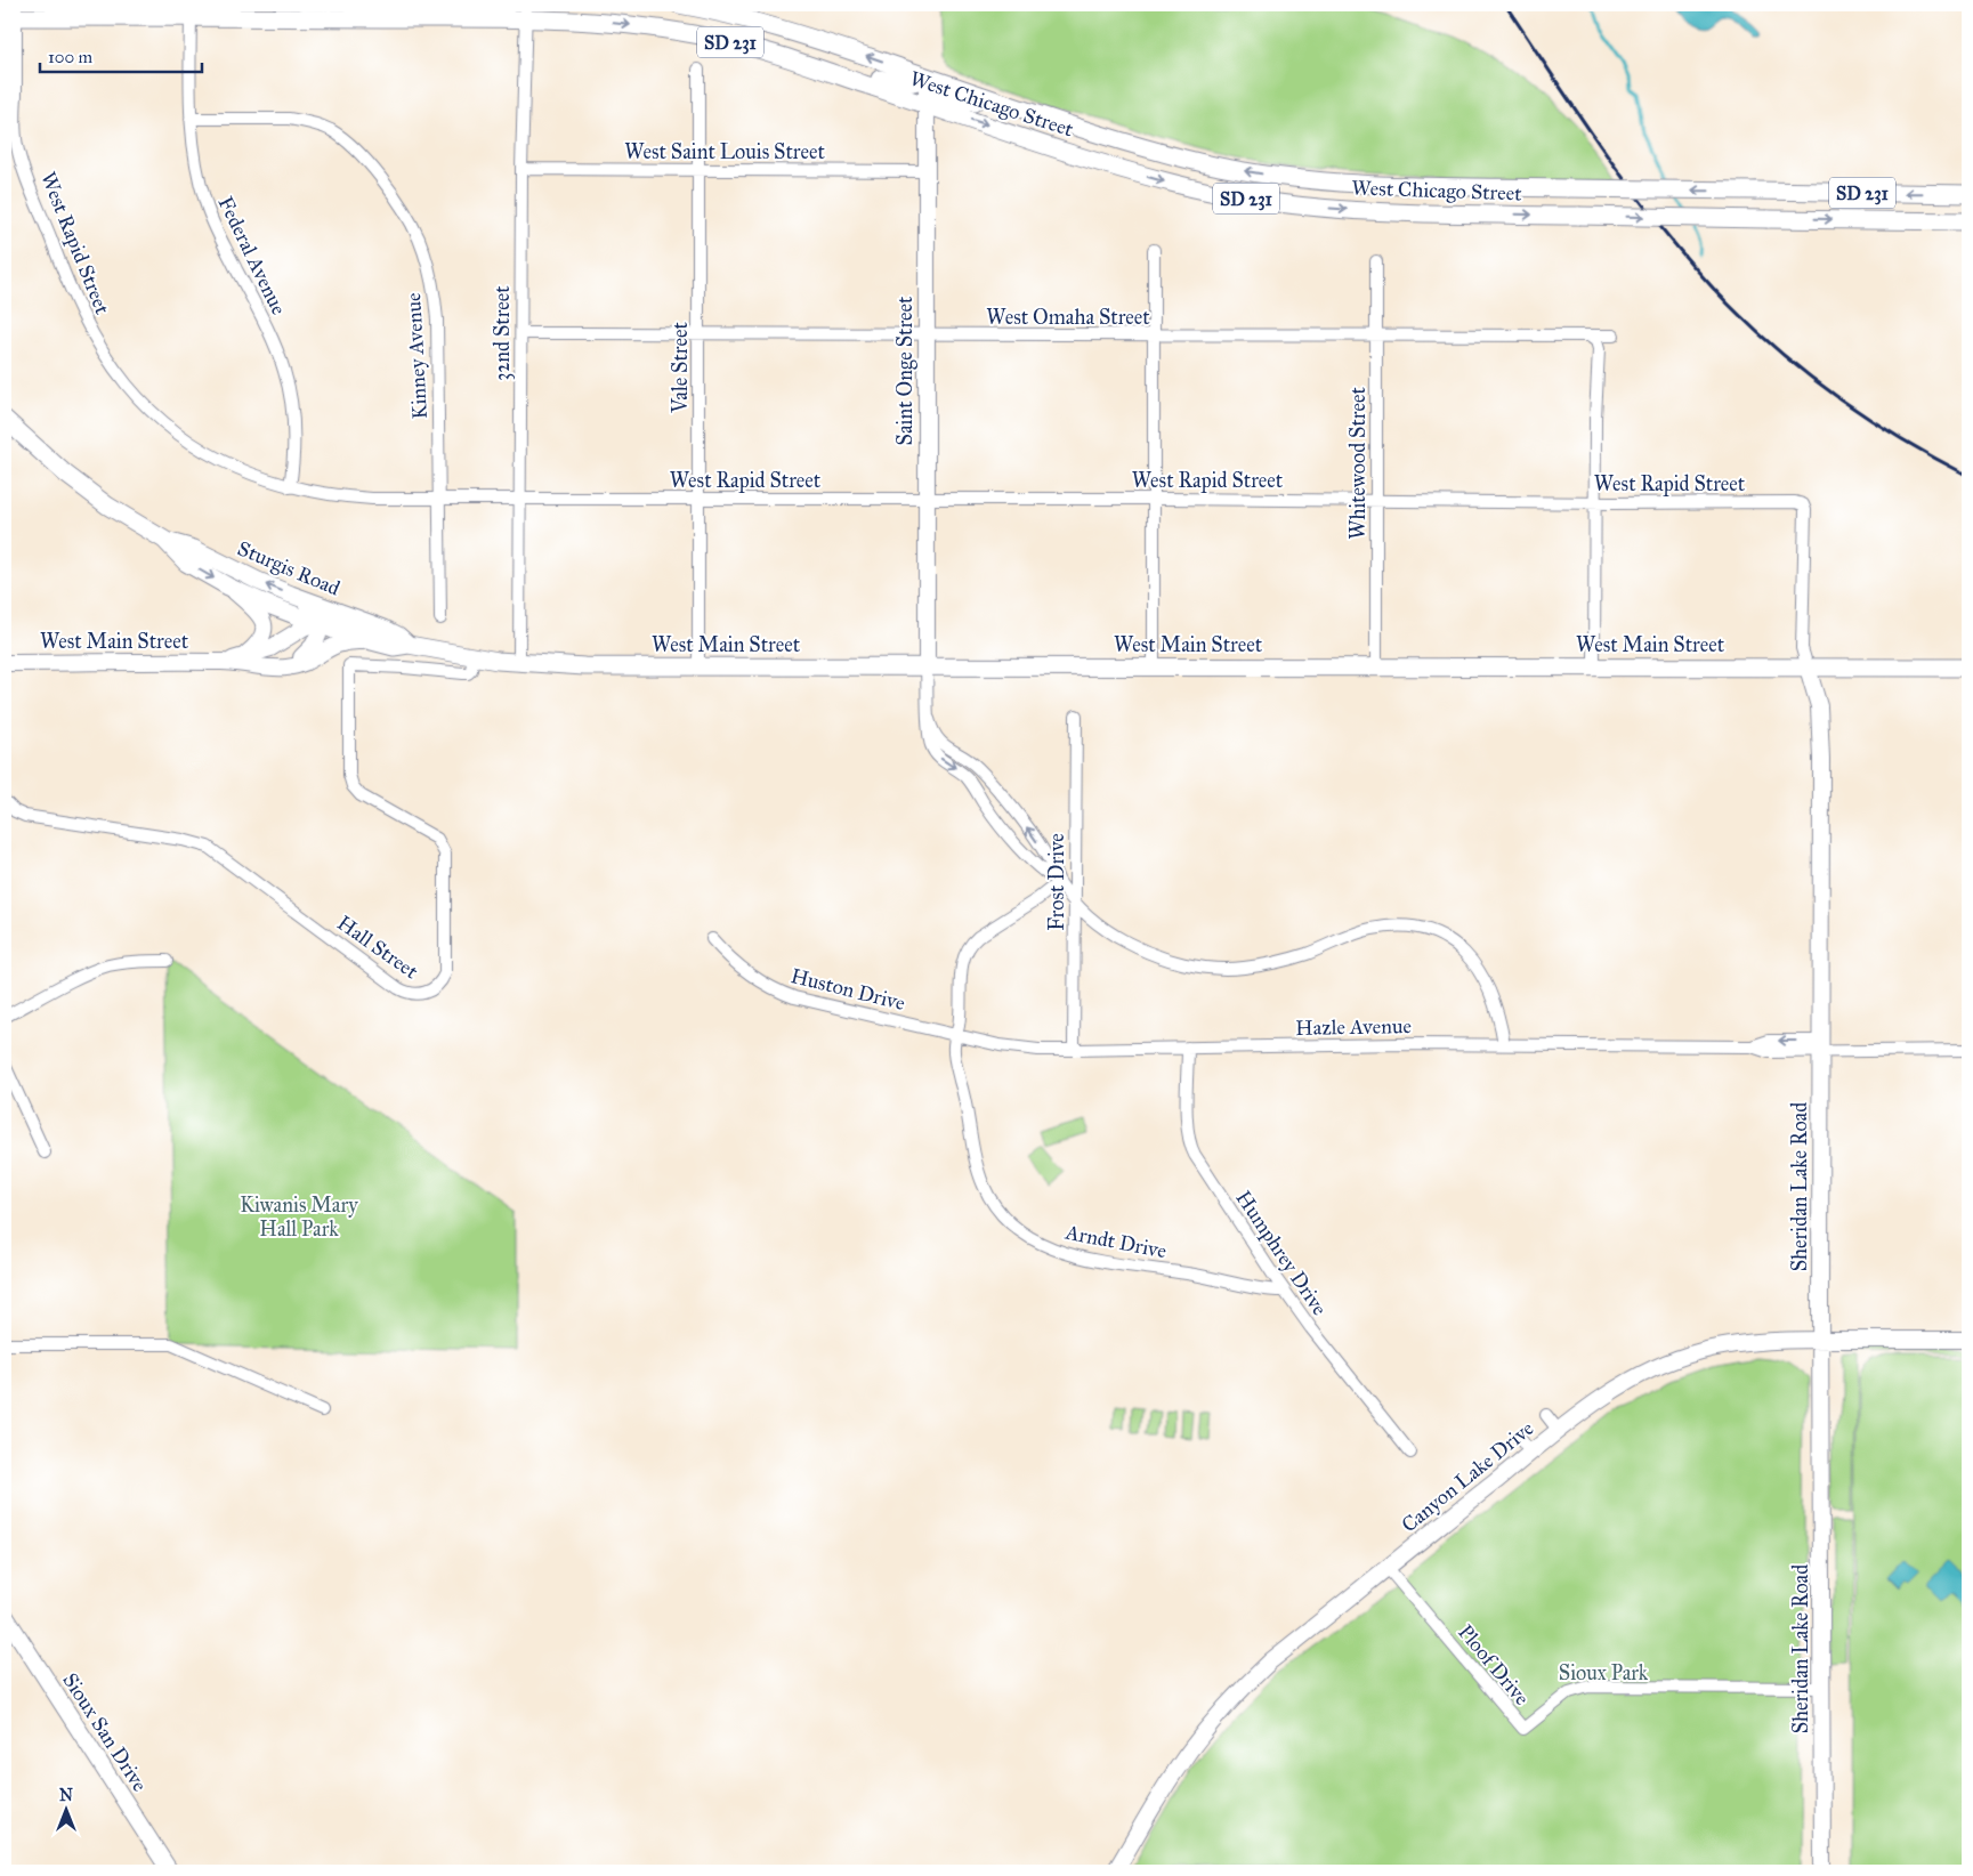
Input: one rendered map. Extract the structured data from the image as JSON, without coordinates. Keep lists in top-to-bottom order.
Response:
{
  "streets": {
    "main road": [
      "SD 231",
      "West Chicago Street",
      "Sturgis Road",
      "West Main Street"
    ],
    "street": [
      "West Saint Louis Street",
      "West Rapid Street",
      "Federal Avenue",
      "West Omaha Street",
      "32nd Street",
      "Kinney Avenue",
      "Vale Street",
      "Saint Onge Street",
      "Whitewood Street",
      "Frost Drive",
      "Hall Street",
      "Huston Drive",
      "Hazle Avenue",
      "Sheridan Lake Road",
      "Arndt Drive",
      "Humphrey Drive",
      "Canyon Lake Drive",
      "Ploof Drive",
      "Sioux San Drive"
    ]
  },
  "crossings": [
    ["West Chicago Street", "Federal Avenue"],
    ["West Chicago Street", "32nd Street"],
    ["West Chicago Street", "Saint Onge Street"],
    ["West Saint Louis Street", "32nd Street"],
    ["West Saint Louis Street", "Vale Street"],
    ["West Saint Louis Street", "Saint Onge Street"],
    ["West Rapid Street", "Federal Avenue"],
    ["West Rapid Street", "32nd Street"],
    ["West Rapid Street", "Kinney Avenue"],
    ["West Rapid Street", "Vale Street"],
    ["West Rapid Street", "Saint Onge Street"],
    ["West Rapid Street", "Whitewood Street"],
    ["West Rapid Street", "Sheridan Lake Road"],
    ["Federal Avenue", "Kinney Avenue"],
    ["West Omaha Street", "32nd Street"],
    ["West Omaha Street", "Vale Street"],
    ["West Omaha Street", "Saint Onge Street"],
    ["West Omaha Street", "Whitewood Street"],
    ["32nd Street", "West Main Street"],
    ["Vale Street", "West Main Street"],
    ["Saint Onge Street", "West Main Street"],
    ["Whitewood Street", "West Main Street"],
    ["Sturgis Road", "West Main Street"],
    ["West Main Street", "Hall Street"],
    ["West Main Street", "Sheridan Lake Road"],
    ["Frost Drive", "Hazle Avenue"],
    ["Huston Drive", "Hazle Avenue"],
    ["Huston Drive", "Arndt Drive"],
    ["Hazle Avenue", "Sheridan Lake Road"],
    ["Hazle Avenue", "Arndt Drive"],
    ["Hazle Avenue", "Humphrey Drive"],
    ["Sheridan Lake Road", "Canyon Lake Drive"],
    ["Sheridan Lake Road", "Ploof Drive"],
    ["Arndt Drive", "Humphrey Drive"],
    ["Canyon Lake Drive", "Ploof Drive"]
  ],
  "parks": ["Kiwanis Mary Hall Park", "Sioux Park"],
  "scale_bar": "100 m",
  "north": "top"
}
